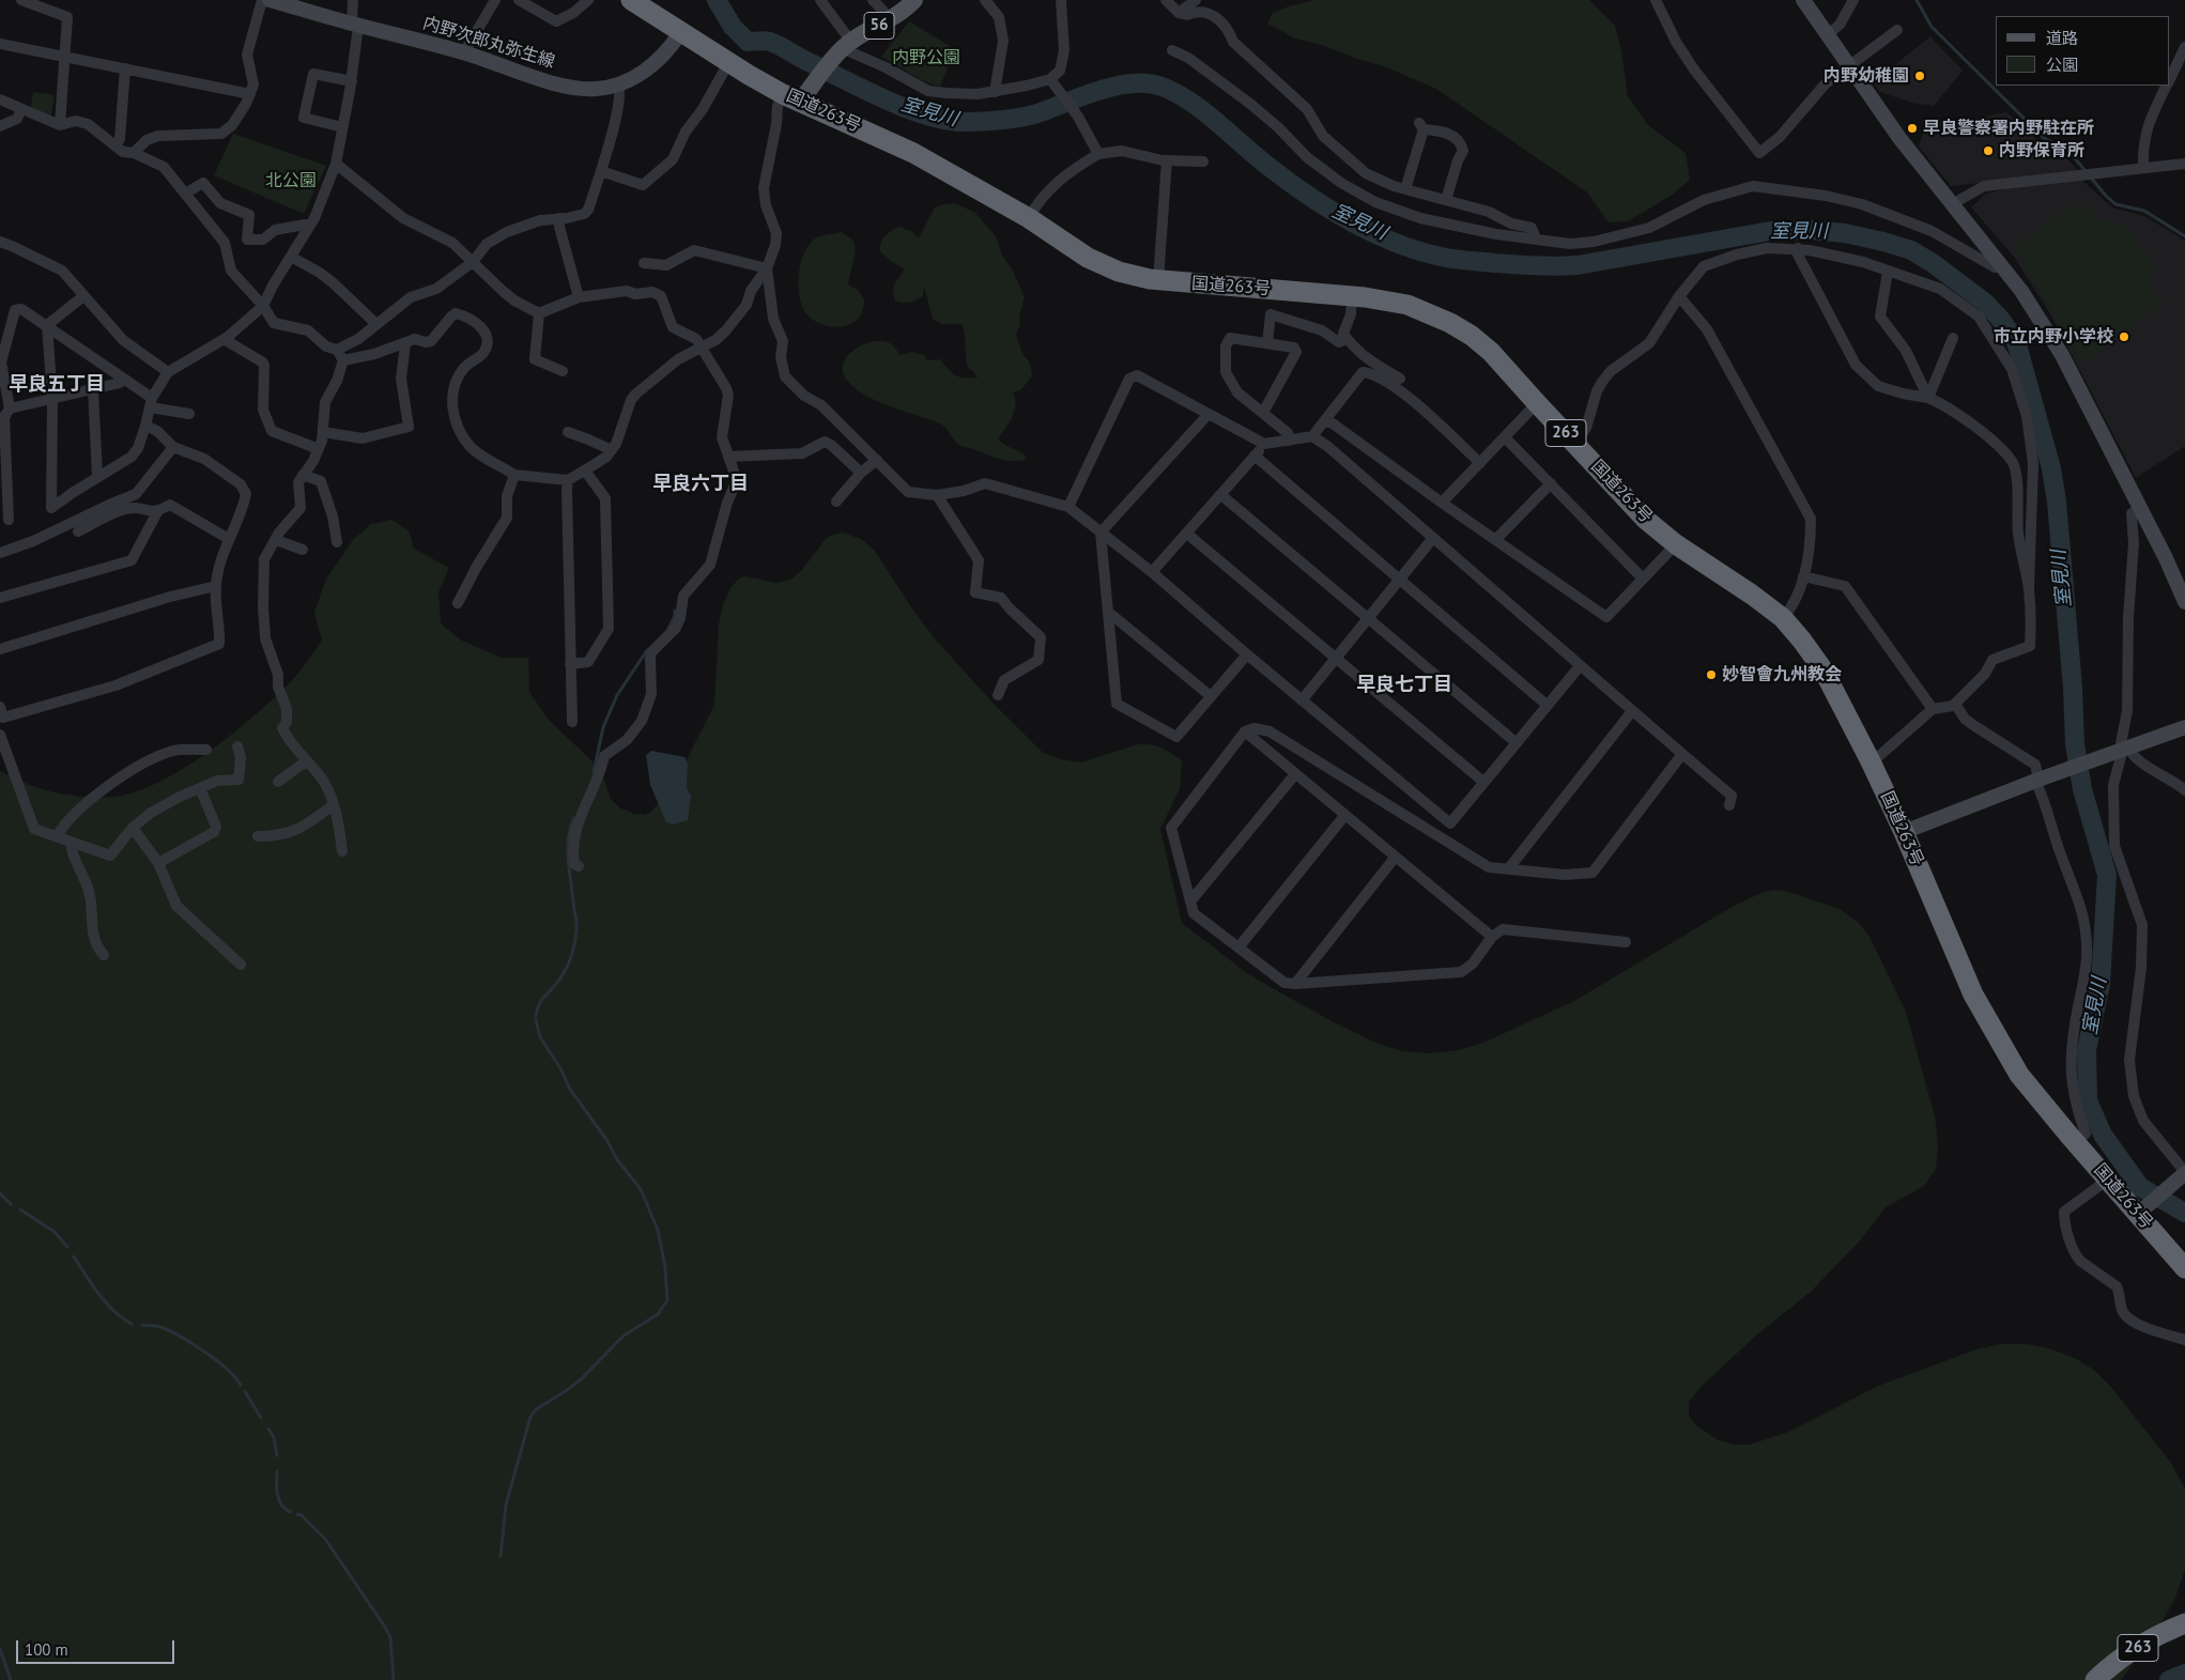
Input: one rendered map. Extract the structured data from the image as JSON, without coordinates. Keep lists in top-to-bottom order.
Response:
{
  "streets": {
    "highway": ["国道263号", "263"],
    "main road": ["56"],
    "street": ["内野次郎丸弥生線"]
  },
  "crossings": [
    ["56", "国道263号"],
    ["内野次郎丸弥生線", "国道263号"]
  ],
  "districts": ["早良五丁目", "早良六丁目", "早良七丁目"],
  "water": ["室見川"],
  "parks": ["内野公園", "北公園"],
  "places": [
    "内野幼稚園",
    "早良警察署内野駐在所",
    "内野保育所",
    "市立内野小学校",
    "妙智會九州教会"
  ],
  "legend": ["道路", "公園"],
  "scale_bar": "100 m"
}
